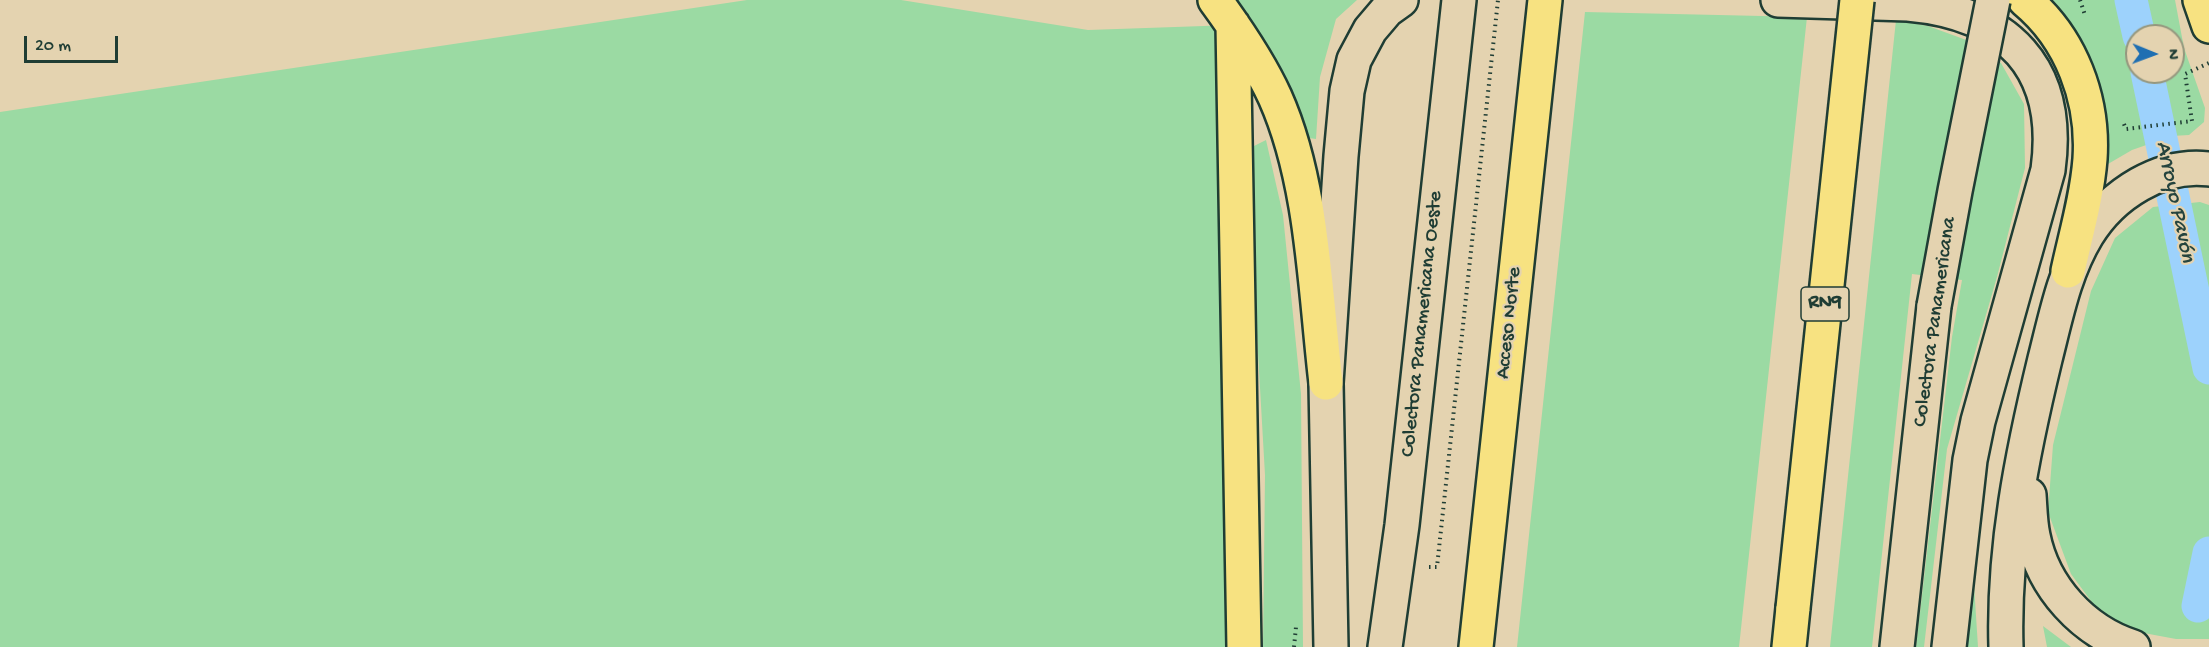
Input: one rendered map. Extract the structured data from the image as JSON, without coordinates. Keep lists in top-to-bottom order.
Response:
{
  "streets": {
    "highway": ["RN9", "Acceso Norte"],
    "main road": ["Colectora Panamericana", "Colectora Panamericana Oeste"]
  },
  "water": ["Arroyo Pavón"],
  "scale_bar": "20 m",
  "north": "right"
}
